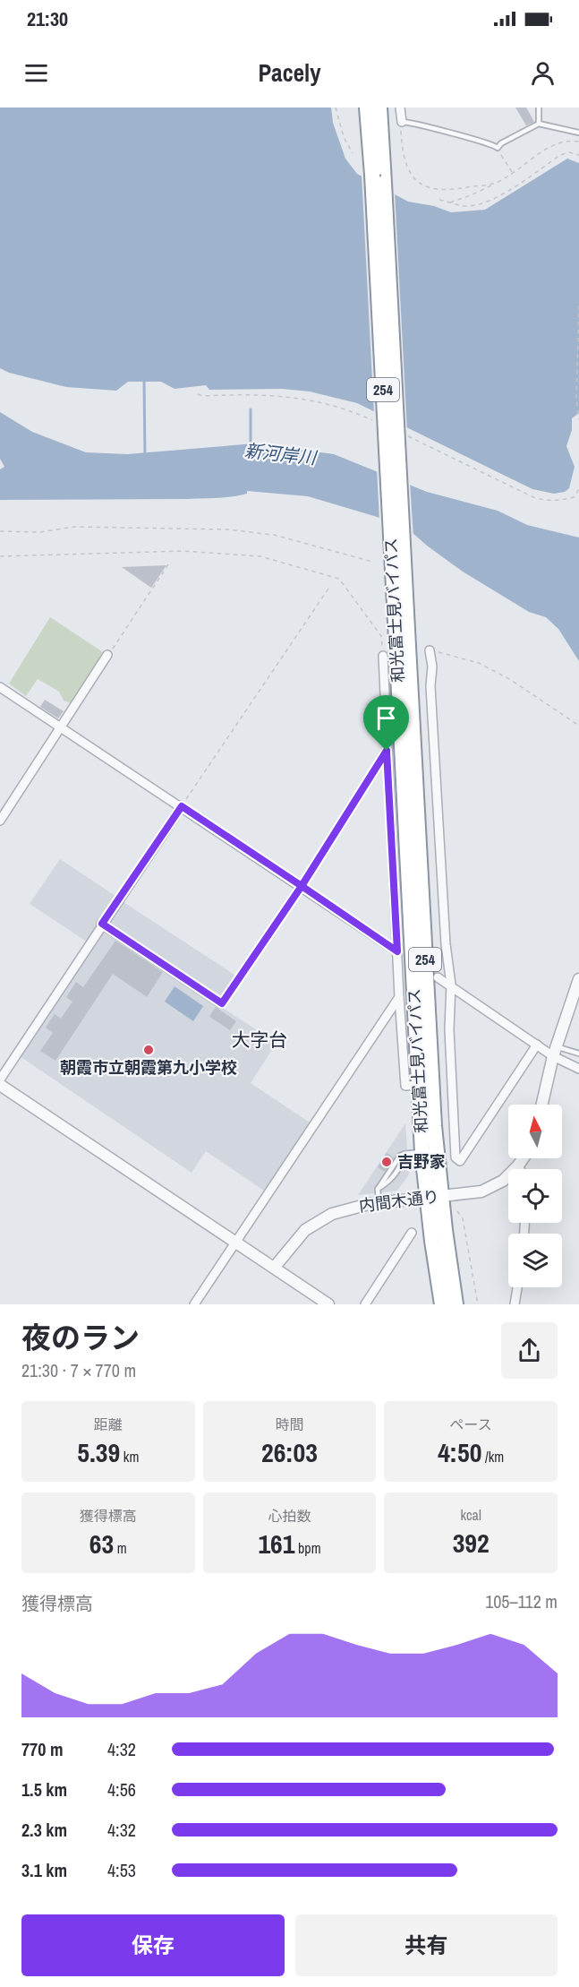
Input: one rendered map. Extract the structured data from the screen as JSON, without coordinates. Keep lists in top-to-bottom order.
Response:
{
  "streets": {
    "highway": ["254", "和光富士見バイパス"],
    "street": ["内間木通り"]
  },
  "crossings": [
    ["和光富士見バイパス", "内間木通り"]
  ],
  "districts": ["大字台"],
  "water": ["新河岸川"],
  "places": ["朝霞市立朝霞第九小学校", "吉野家"],
  "north": "top",
  "page": {
    "status": "21:30",
    "header": "Pacely",
    "heading": ["夜のラン", "21:30 · 7 × 770 m"],
    "stats": [
      ["距離", "5.39 km"],
      ["時間", "26:03"],
      ["ペース", "4:50 /km"],
      ["獲得標高", "63 m"],
      ["心拍数", "161 bpm"],
      ["kcal", "392"]
    ],
    "chart": ["獲得標高", "105–112 m"],
    "list": [
      {
        "name": "770 m",
        "note": "4:32"
      },
      {
        "name": "1.5 km",
        "note": "4:56"
      },
      {
        "name": "2.3 km",
        "note": "4:32"
      },
      {
        "name": "3.1 km",
        "note": "4:53"
      }
    ],
    "buttons": ["保存", "共有"]
  }
}
